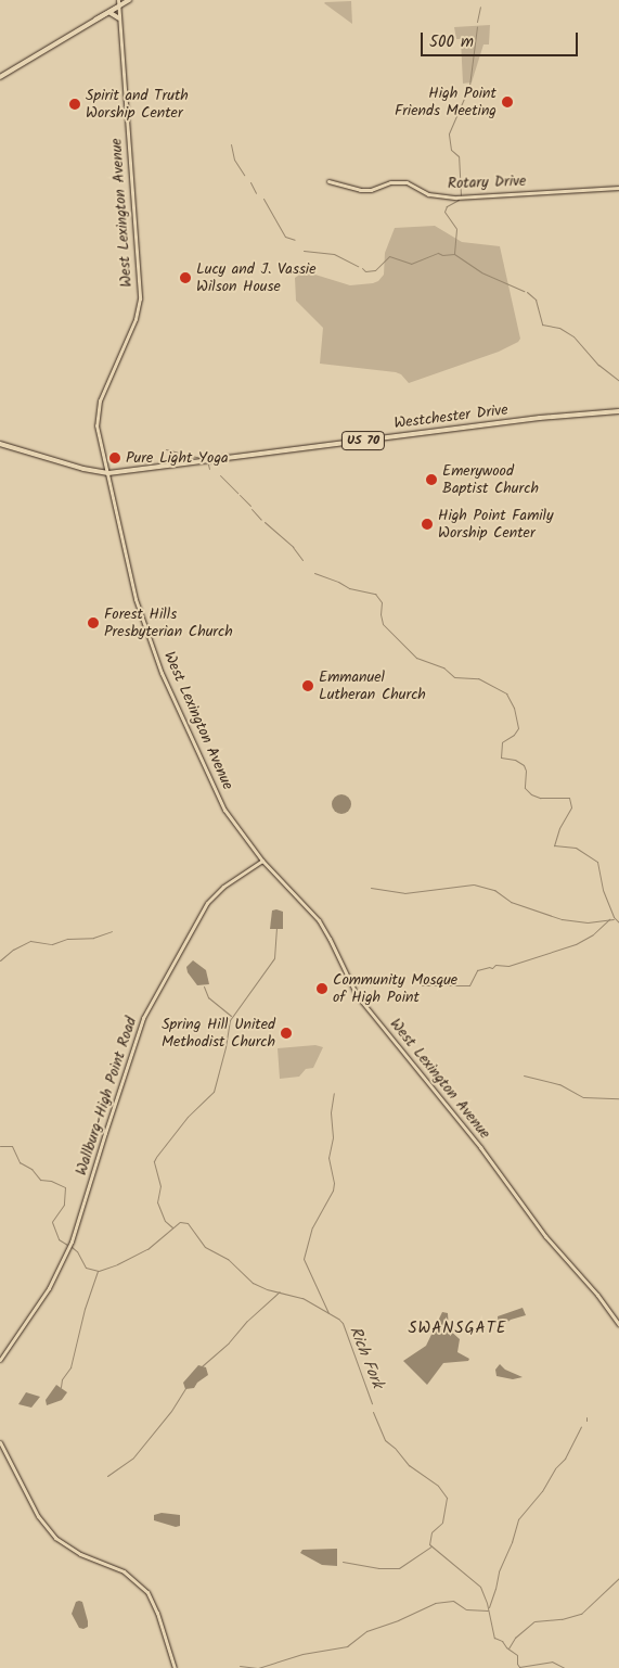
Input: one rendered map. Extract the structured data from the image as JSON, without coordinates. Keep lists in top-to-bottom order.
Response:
{
  "streets": {
    "main road": ["Westchester Drive", "US 70"],
    "street": ["Rotary Drive", "West Lexington Avenue", "Wallburg-High Point Road"]
  },
  "crossings": [
    ["West Lexington Avenue", "Westchester Drive"],
    ["West Lexington Avenue", "Wallburg-High Point Road"]
  ],
  "districts": ["SWANSGATE"],
  "water": ["Rich Fork"],
  "places": [
    "High Point Friends Meeting",
    "Spirit and Truth Worship Center",
    "Lucy and J. Vassie Wilson House",
    "Pure Light Yoga",
    "Emerywood Baptist Church",
    "High Point Family Worship Center",
    "Forest Hills Presbyterian Church",
    "Emmanuel Lutheran Church",
    "Community Mosque of High Point",
    "Spring Hill United Methodist Church"
  ],
  "scale_bar": "500 m"
}
